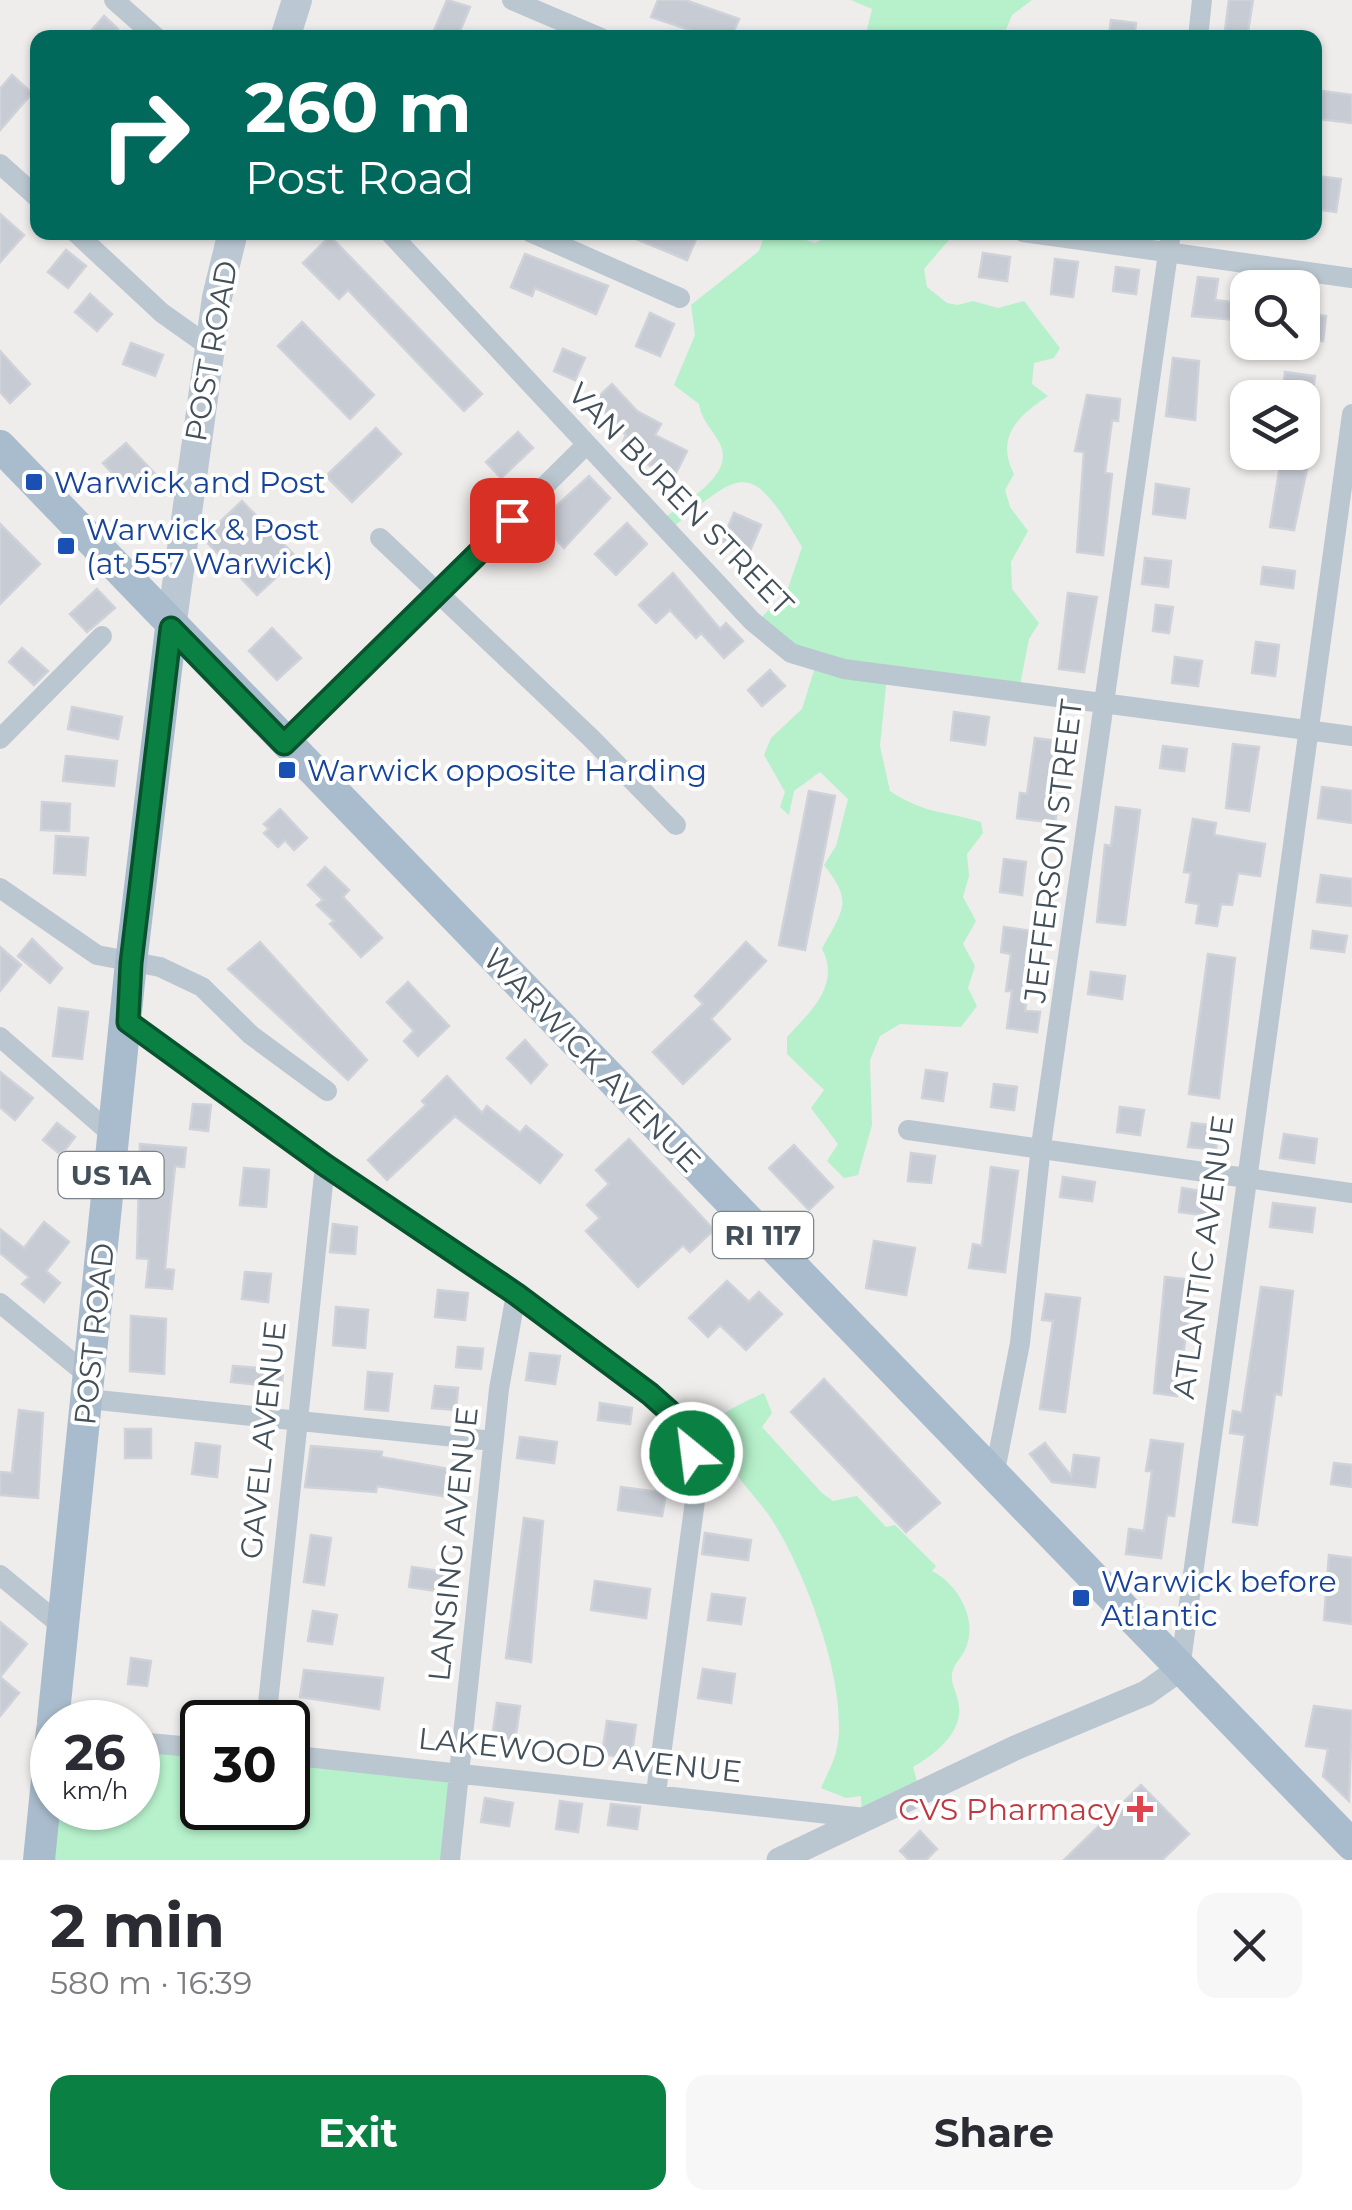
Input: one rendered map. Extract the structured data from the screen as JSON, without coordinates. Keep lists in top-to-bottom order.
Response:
{
  "streets": {
    "main road": [
      "POST ROAD",
      "WARWICK AVENUE",
      "US 1A",
      "RI 117"
    ],
    "street": [
      "VAN BUREN STREET",
      "JEFFERSON STREET",
      "ATLANTIC AVENUE",
      "GAVEL AVENUE",
      "LANSING AVENUE",
      "LAKEWOOD AVENUE"
    ]
  },
  "crossings": [
    ["POST ROAD", "WARWICK AVENUE"],
    ["VAN BUREN STREET", "JEFFERSON STREET"],
    ["VAN BUREN STREET", "ATLANTIC AVENUE"],
    ["JEFFERSON STREET", "WARWICK AVENUE"],
    ["WARWICK AVENUE", "ATLANTIC AVENUE"],
    ["LANSING AVENUE", "LAKEWOOD AVENUE"]
  ],
  "places": {
    "transit": [
      "Warwick and Post",
      "Warwick & Post (at 557 Warwick)",
      "Warwick opposite Harding",
      "Warwick before Atlantic"
    ],
    "health": ["CVS Pharmacy"]
  },
  "page": {
    "turn": ["260 m", "Post Road"],
    "speed": "26 km/h",
    "limit": "30",
    "heading": ["2 min", "580 m · 16:39"],
    "buttons": ["Exit", "Share"]
  }
}
